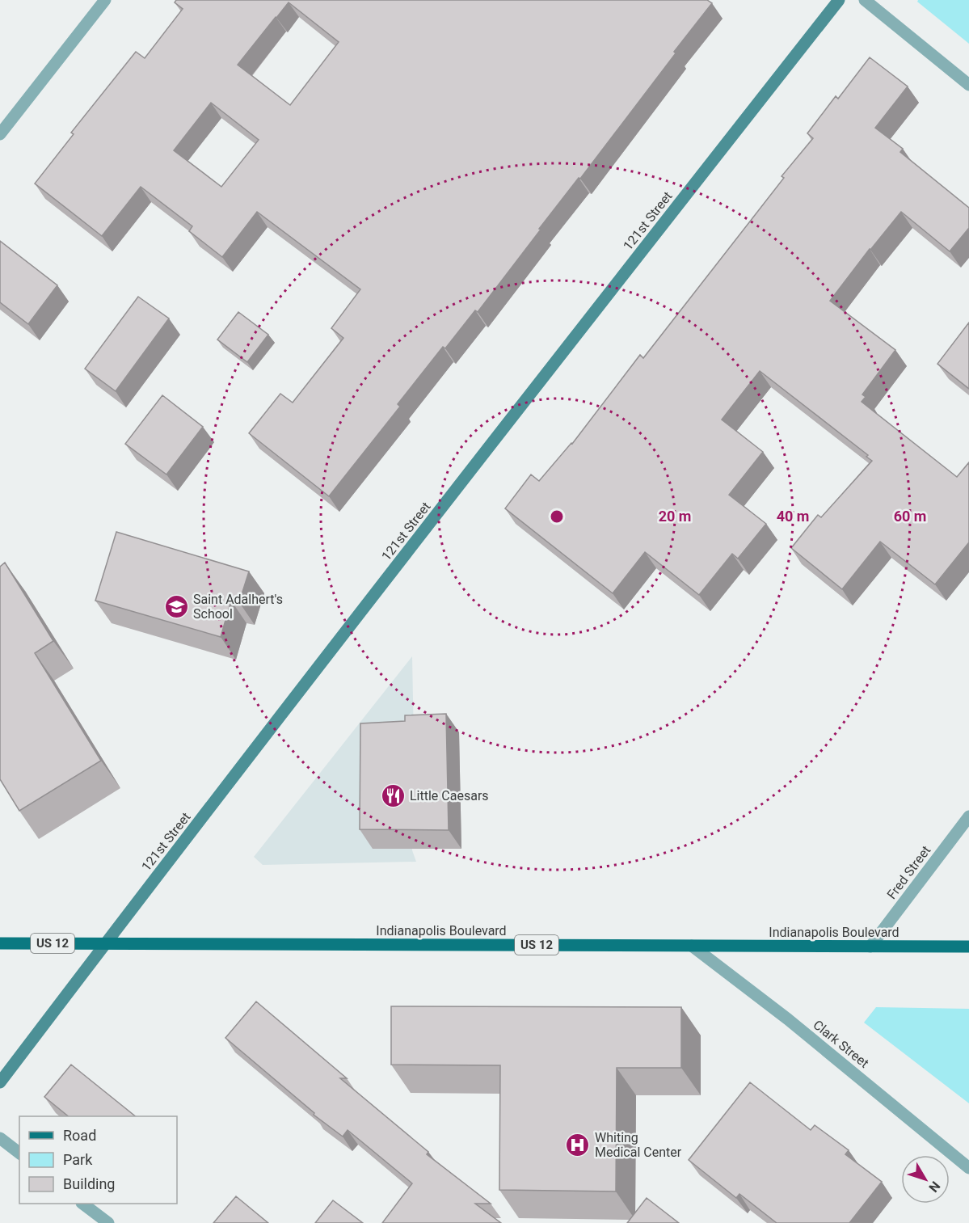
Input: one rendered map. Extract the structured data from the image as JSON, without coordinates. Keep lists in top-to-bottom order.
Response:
{
  "streets": {
    "main road": ["Indianapolis Boulevard", "US 12"],
    "street": ["121st Street", "Fred Street", "Clark Street"]
  },
  "crossings": [
    ["121st Street", "Indianapolis Boulevard"],
    ["Fred Street", "Indianapolis Boulevard"],
    ["Indianapolis Boulevard", "Clark Street"]
  ],
  "places": {
    "school or university": ["Saint Adalhert's School"],
    "restaurant": ["Little Caesars"],
    "hospital": ["Whiting Medical Center"]
  },
  "legend": ["Road", "Park", "Building"],
  "north": "bottom right",
  "rings": ["20 m", "40 m", "60 m"]
}
